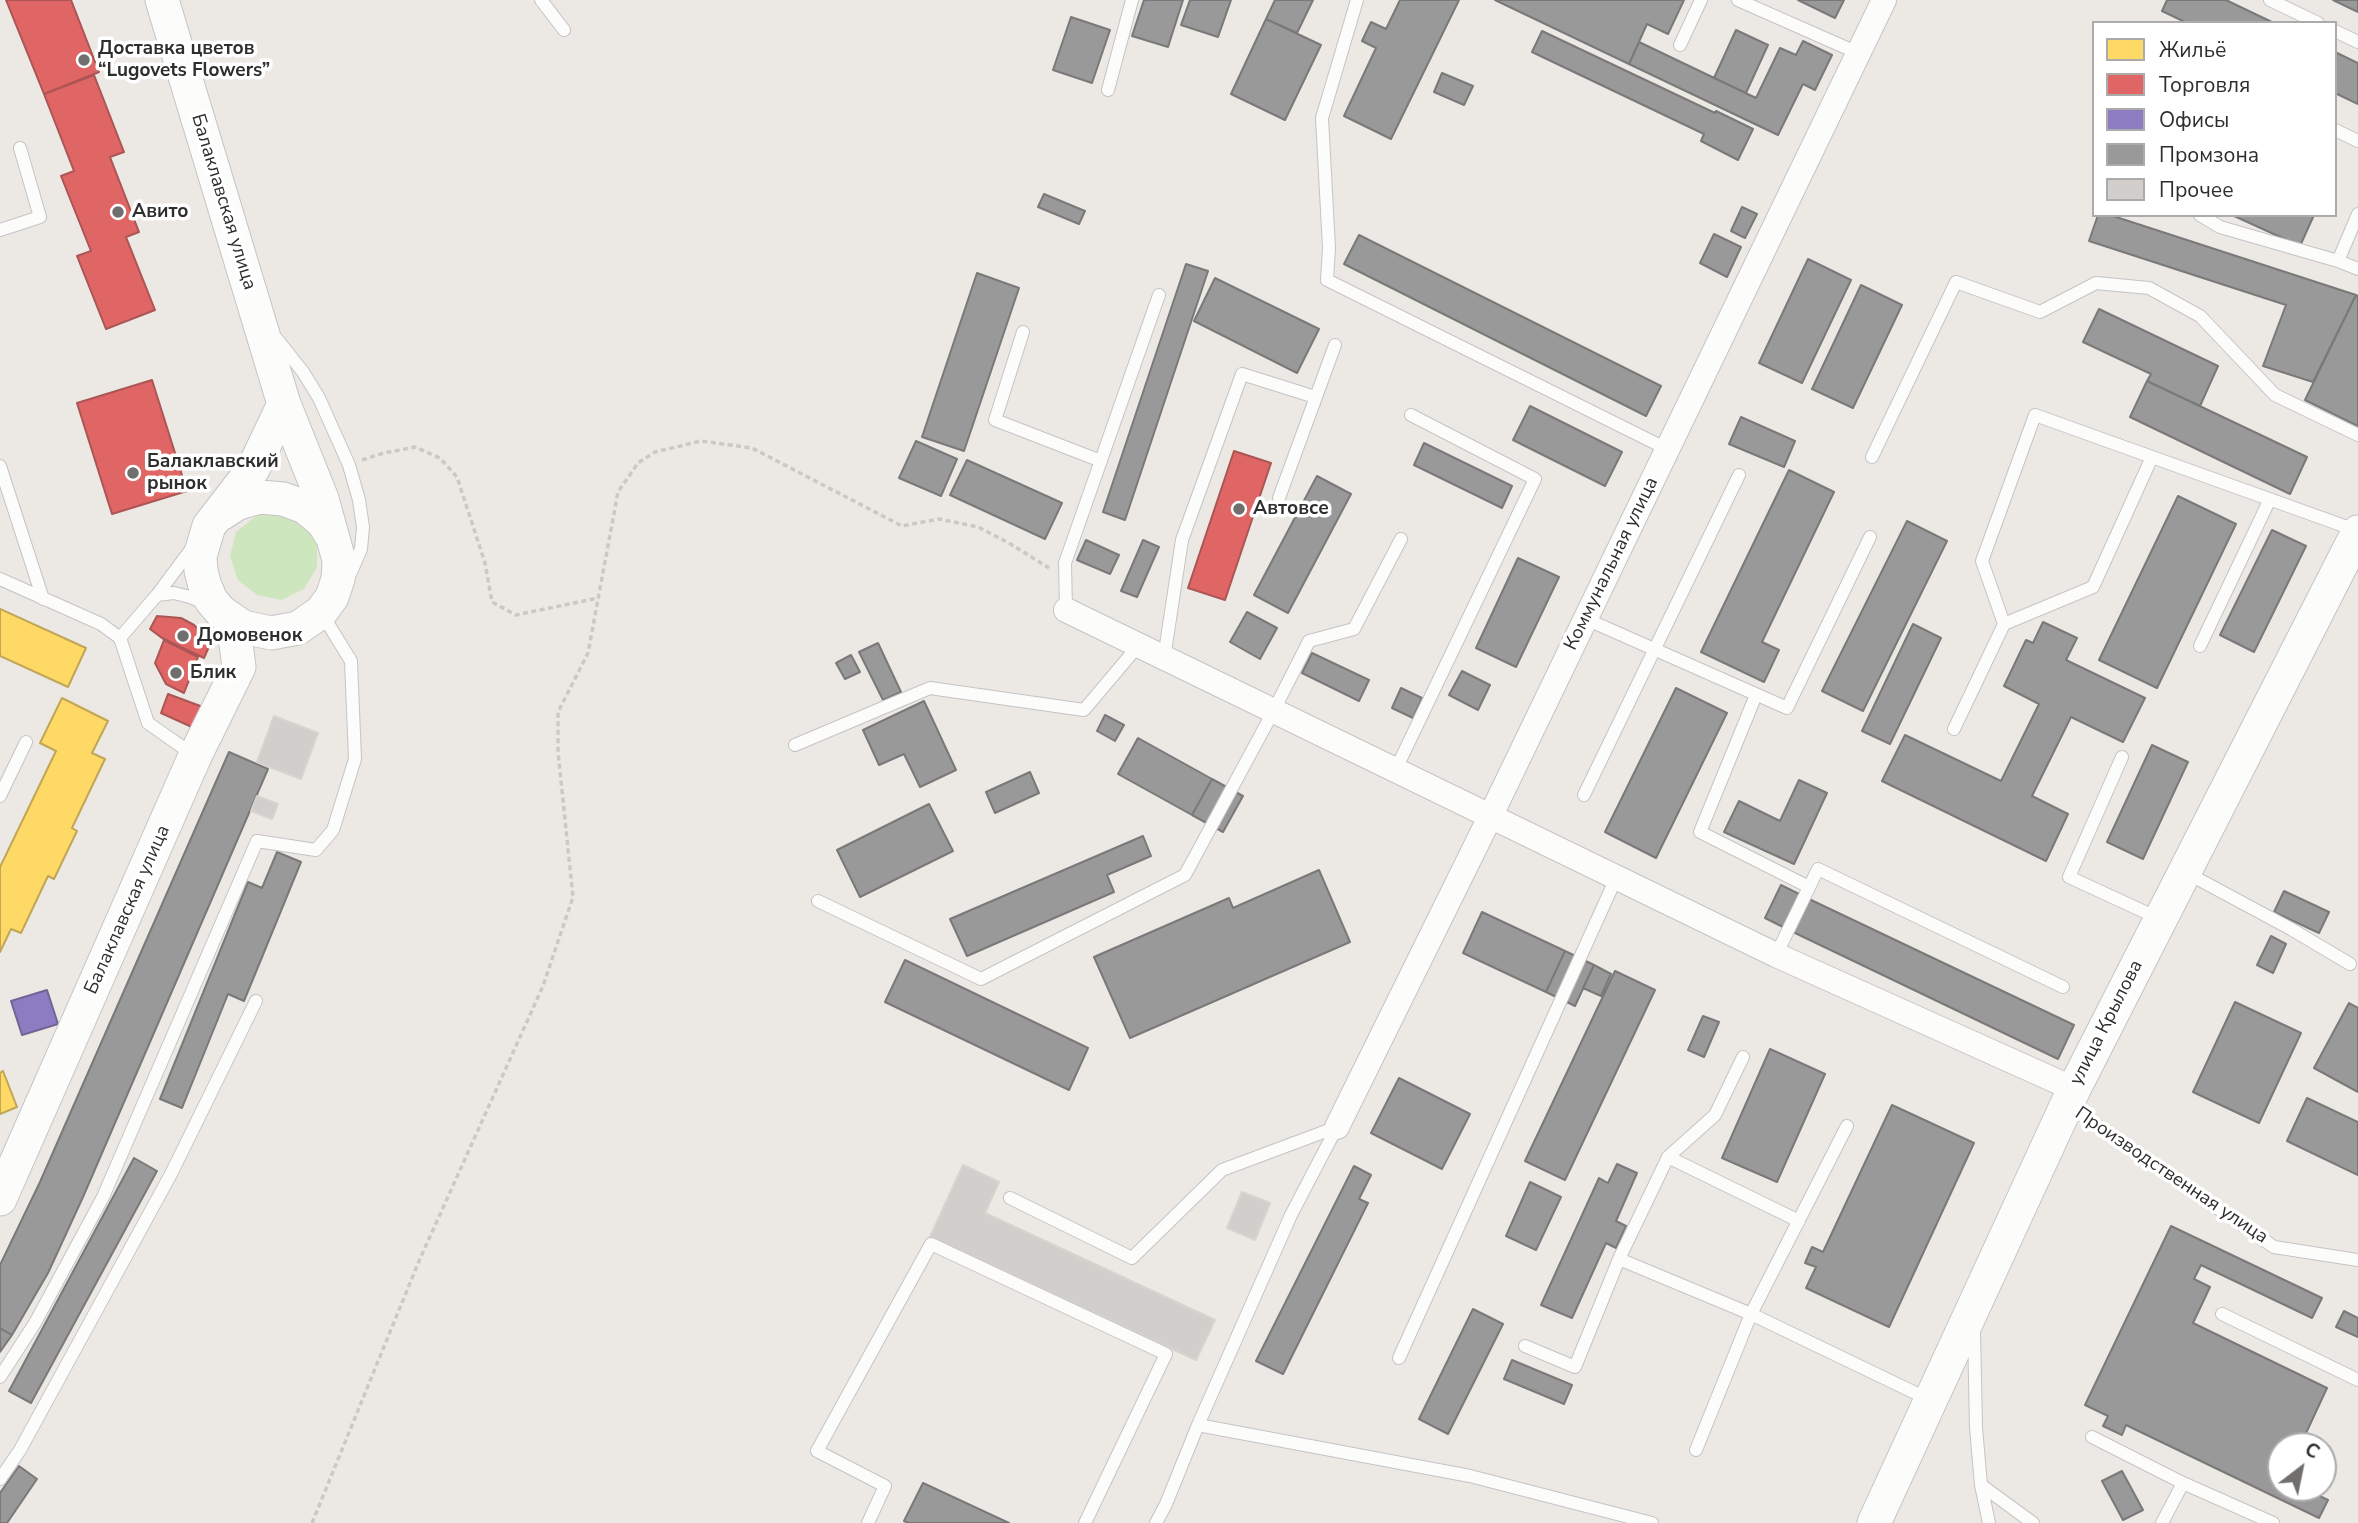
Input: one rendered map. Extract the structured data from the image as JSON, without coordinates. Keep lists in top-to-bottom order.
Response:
{
  "streets": {
    "main road": ["Балаклавская улица", "улица Крылова"],
    "street": ["Коммунальная улица"],
    "lane": ["Производственная улица"]
  },
  "crossings": [
    ["улица Крылова", "Производственная улица"]
  ],
  "places": [
    "Доставка цветов “Lugovets Flowers”",
    "Авито",
    "Балаклавский рынок",
    "Автовсе",
    "Домовенок",
    "Блик"
  ],
  "legend": [
    "Жильё",
    "Торговля",
    "Офисы",
    "Промзона",
    "Прочее"
  ],
  "north": "top right"
}
